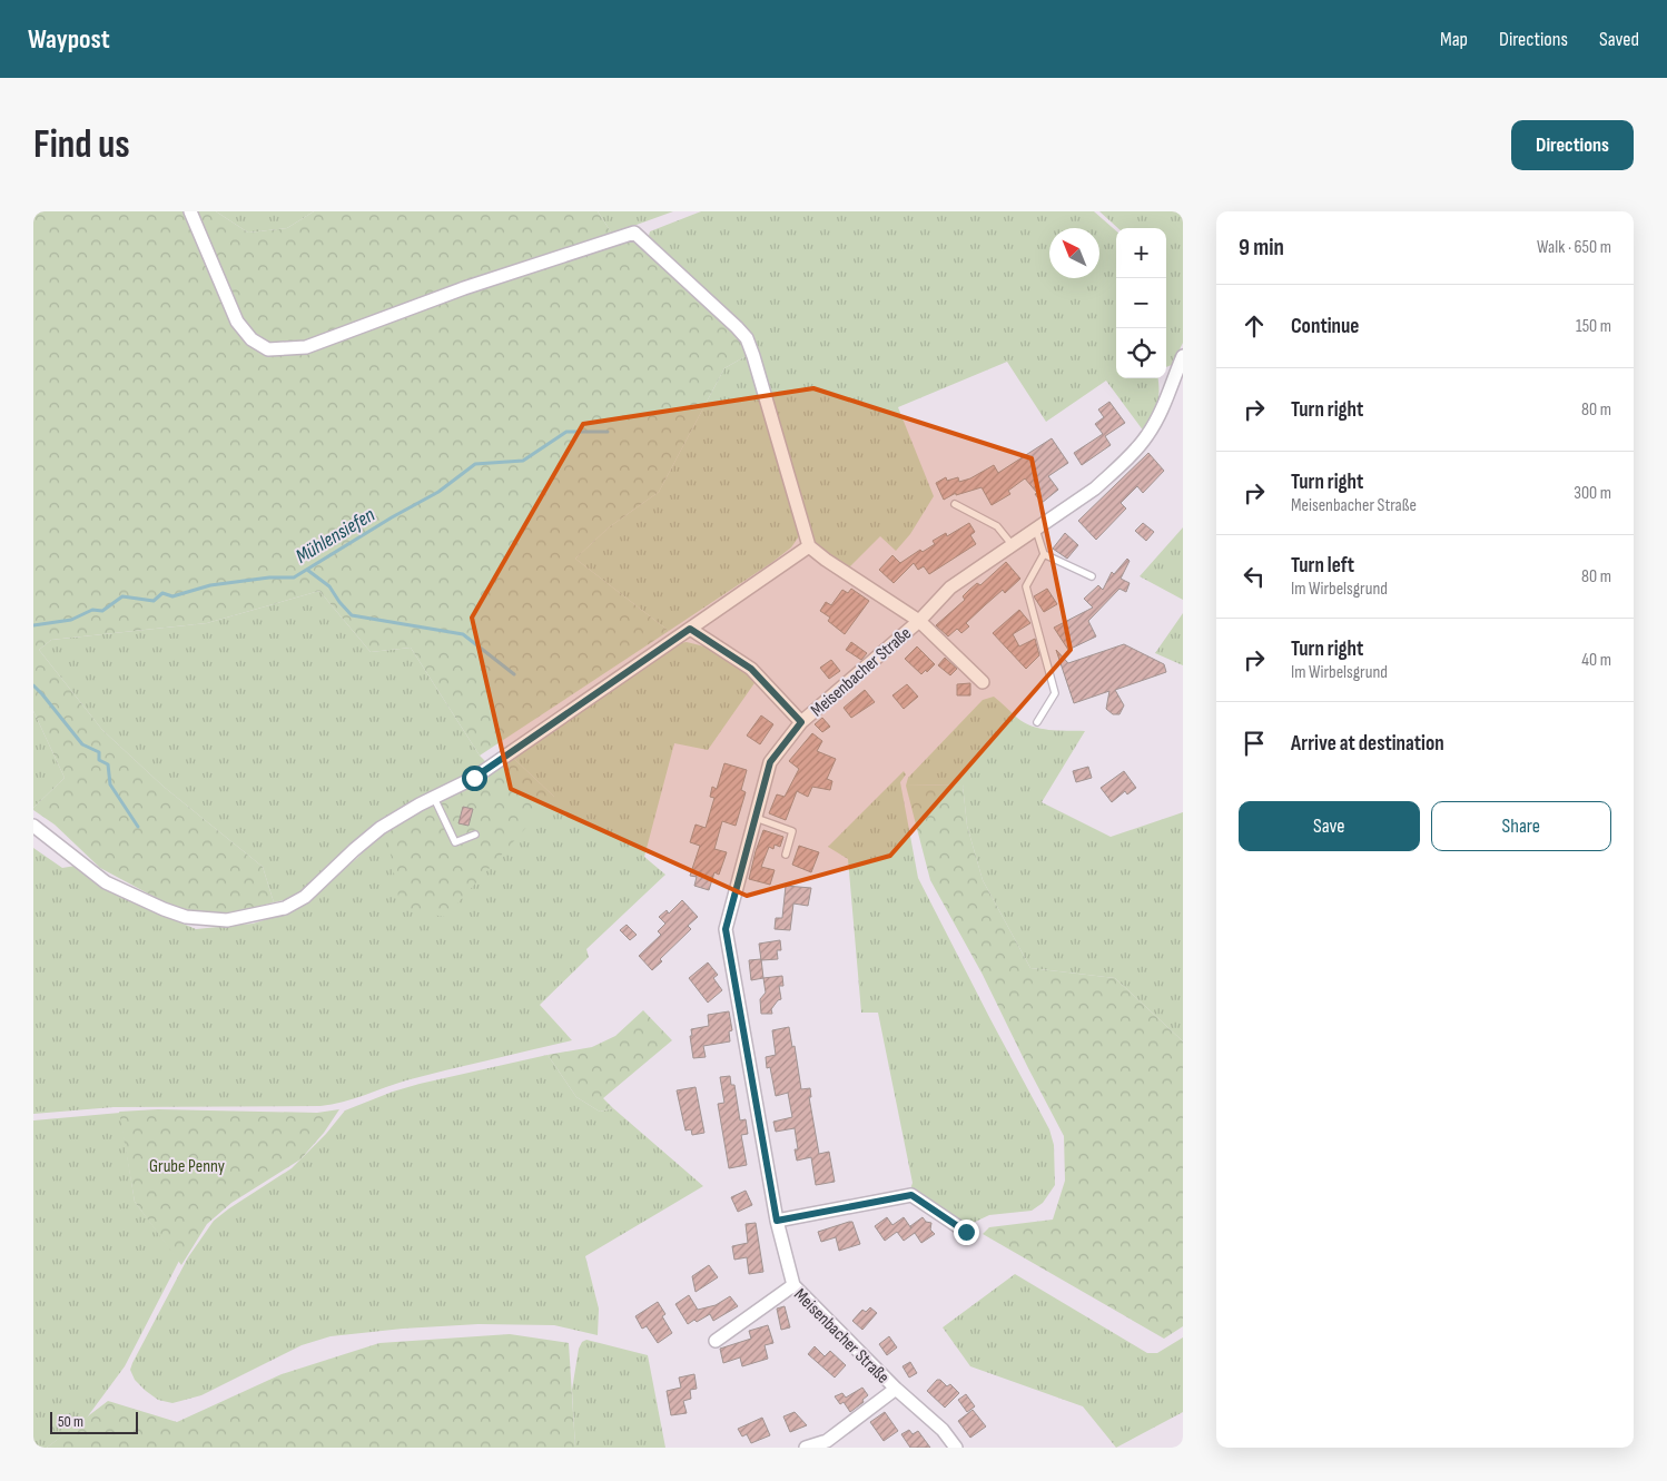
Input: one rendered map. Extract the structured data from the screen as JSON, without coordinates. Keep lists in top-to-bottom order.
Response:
{
  "streets": {
    "street": ["Meisenbacher Straße"]
  },
  "water": ["Mühlensiefen"],
  "parks": ["Grube Penny"],
  "scale_bar": "50 m",
  "north": "top left",
  "page": {
    "header": "Waypost",
    "nav": ["Map", "Directions", "Saved"],
    "buttons": [
      "Directions",
      ["Save", "Share"]
    ],
    "title": "Find us",
    "heading": ["9 min", "Walk · 650 m"],
    "map_buttons": ["+", "−"],
    "list": [
      ["Continue", "150 m"],
      ["Turn right", "80 m"],
      ["Turn right", "Meisenbacher Straße", "300 m"],
      ["Turn left", "Im Wirbelsgrund", "80 m"],
      ["Turn right", "Im Wirbelsgrund", "40 m"],
      "Arrive at destination"
    ],
    "scale": "50 m"
  }
}
